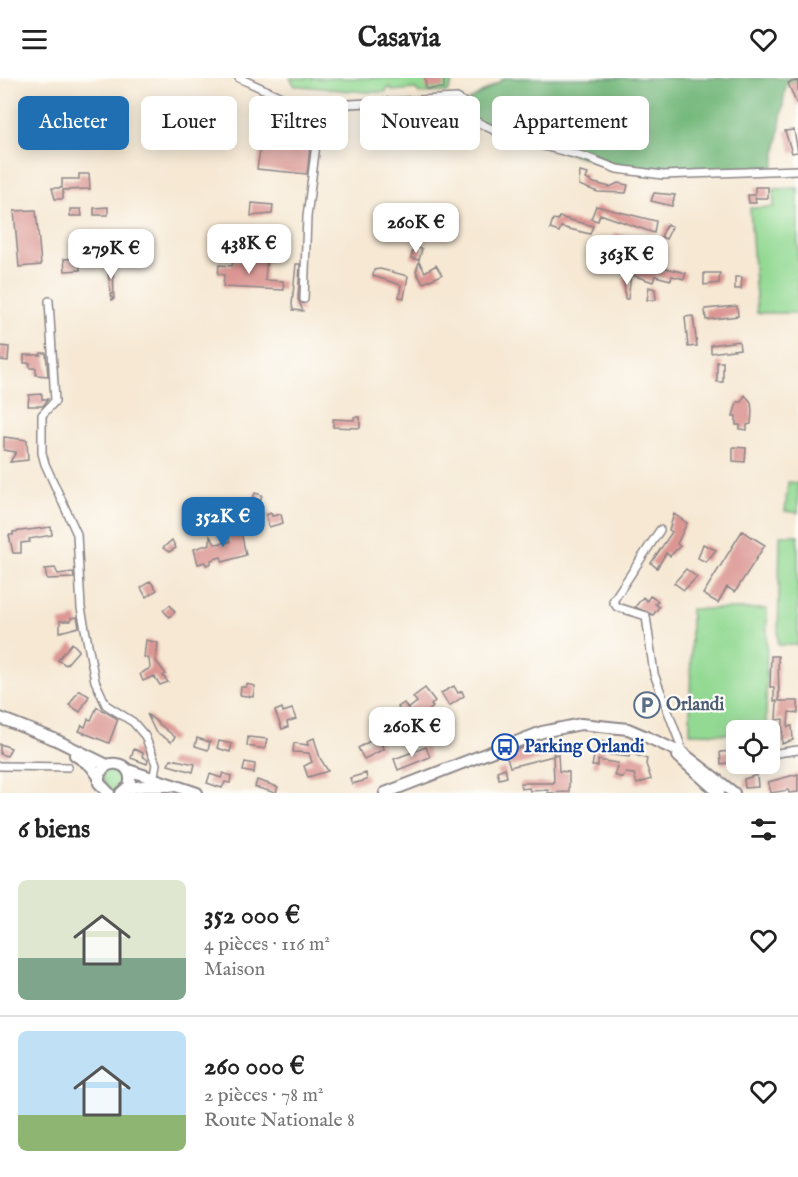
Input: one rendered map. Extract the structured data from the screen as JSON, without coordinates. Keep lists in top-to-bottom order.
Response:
{
  "places": {
    "parking": ["Orlandi"],
    "bus stop": ["Parking Orlandi"]
  },
  "page": {
    "header": "Casavia",
    "chip": [
      "Acheter",
      "Louer",
      "Filtres",
      "Nouveau",
      "Appartement"
    ],
    "price": [
      "260K €",
      "438K €",
      "279K €",
      "363K €",
      "352K €",
      "260K €"
    ],
    "heading": "6 biens",
    "list": [
      {
        "name": "352 000 €",
        "note": "4 pièces · 116 m² · Maison"
      },
      {
        "name": "260 000 €",
        "note": "2 pièces · 78 m² · Route Nationale 8"
      }
    ]
  }
}
